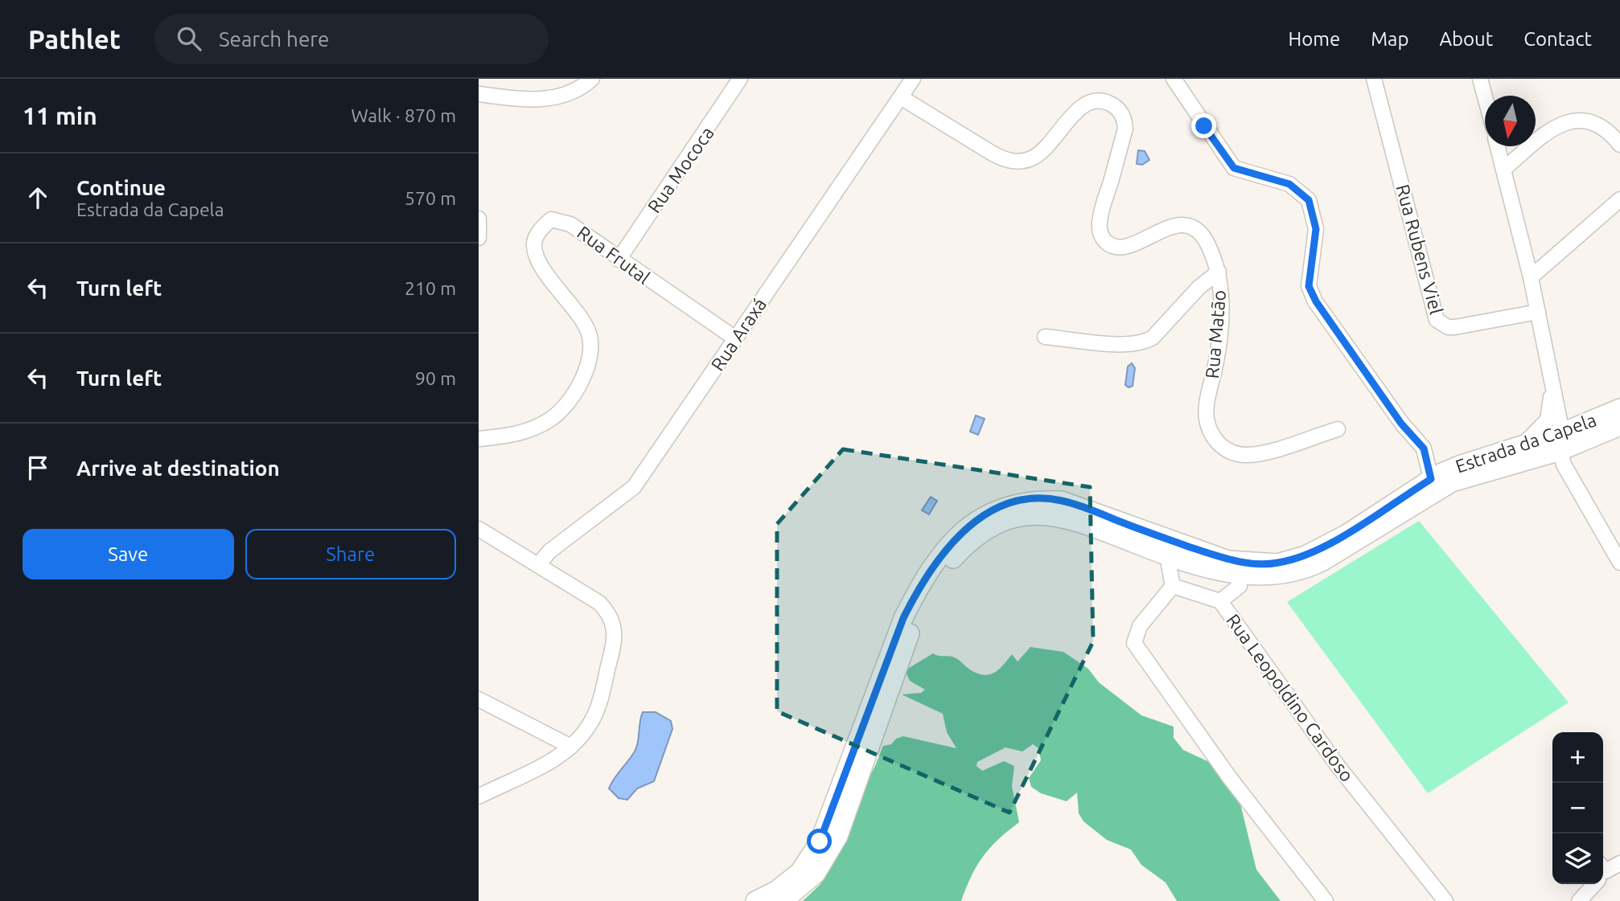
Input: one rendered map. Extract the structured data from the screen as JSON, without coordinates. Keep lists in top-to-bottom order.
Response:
{
  "streets": {
    "main road": ["Estrada da Capela"],
    "street": [
      "Rua Mococa",
      "Rua Rubens Viel",
      "Rua Frutal",
      "Rua Araxá",
      "Rua Matão",
      "Rua Leopoldino Cardoso"
    ]
  },
  "crossings": [
    ["Rua Mococa", "Rua Frutal"],
    ["Rua Frutal", "Rua Araxá"],
    ["Rua Araxá", "Rua Matão"]
  ],
  "north": "bottom",
  "page": {
    "header": "Pathlet",
    "search": "Search here",
    "nav": [
      "Home",
      "Map",
      "About",
      "Contact"
    ],
    "heading": ["11 min", "Walk · 870 m"],
    "list": [
      ["Continue", "Estrada da Capela", "570 m"],
      ["Turn left", "210 m"],
      ["Turn left", "90 m"],
      "Arrive at destination"
    ],
    "buttons": ["Save", "Share"],
    "map_buttons": ["+", "−"]
  }
}
